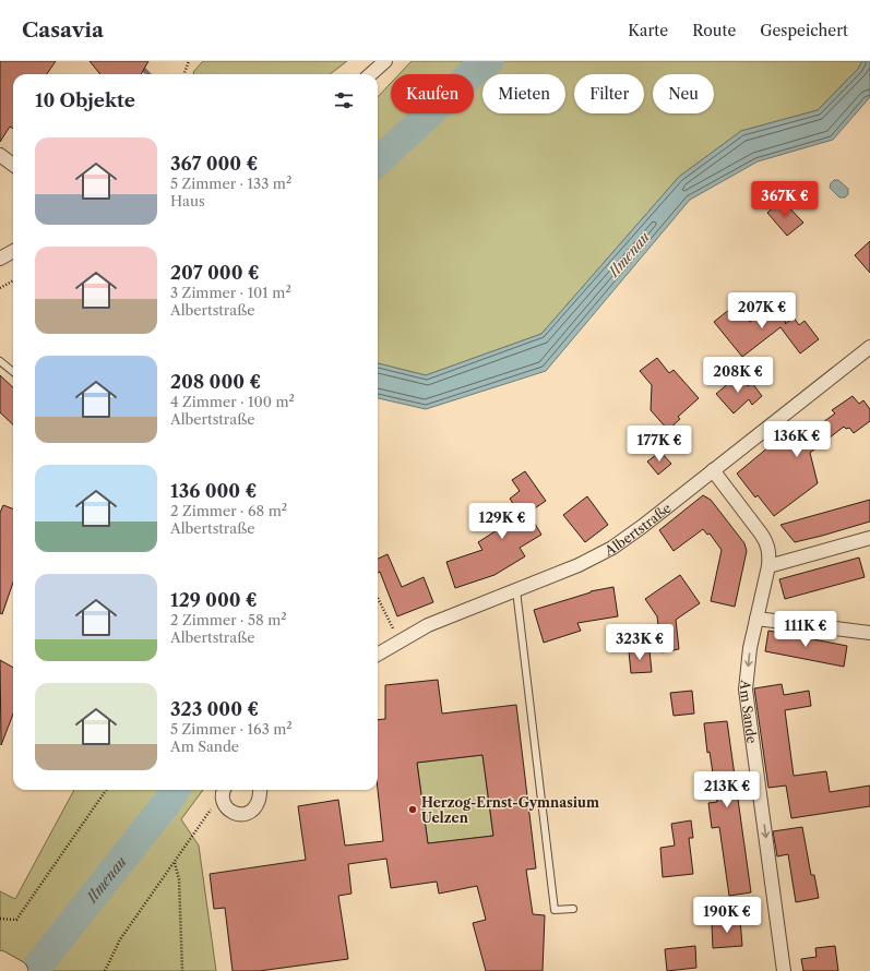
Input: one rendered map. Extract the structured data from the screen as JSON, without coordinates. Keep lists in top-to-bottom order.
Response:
{
  "streets": {
    "street": ["Albertstraße", "Am Sande"]
  },
  "crossings": [
    ["Albertstraße", "Am Sande"]
  ],
  "one_way": ["Am Sande"],
  "water": ["Ilmenau"],
  "places": ["Herzog-Ernst-Gymnasium Uelzen"],
  "page": {
    "header": "Casavia",
    "nav": ["Karte", "Route", "Gespeichert"],
    "chip": [
      "Kaufen",
      "Mieten",
      "Filter",
      "Neu"
    ],
    "heading": "10 Objekte",
    "list": [
      {
        "name": "367 000 €",
        "note": "5 Zimmer · 133 m² · Haus"
      },
      {
        "name": "207 000 €",
        "note": "3 Zimmer · 101 m² · Albertstraße"
      },
      {
        "name": "208 000 €",
        "note": "4 Zimmer · 100 m² · Albertstraße"
      },
      {
        "name": "136 000 €",
        "note": "2 Zimmer · 68 m² · Albertstraße"
      },
      {
        "name": "129 000 €",
        "note": "2 Zimmer · 58 m² · Albertstraße"
      },
      {
        "name": "323 000 €",
        "note": "5 Zimmer · 163 m² · Am Sande"
      }
    ],
    "price": [
      "367K €",
      "207K €",
      "208K €",
      "136K €",
      "177K €",
      "129K €",
      "111K €",
      "323K €",
      "213K €",
      "190K €"
    ]
  }
}
